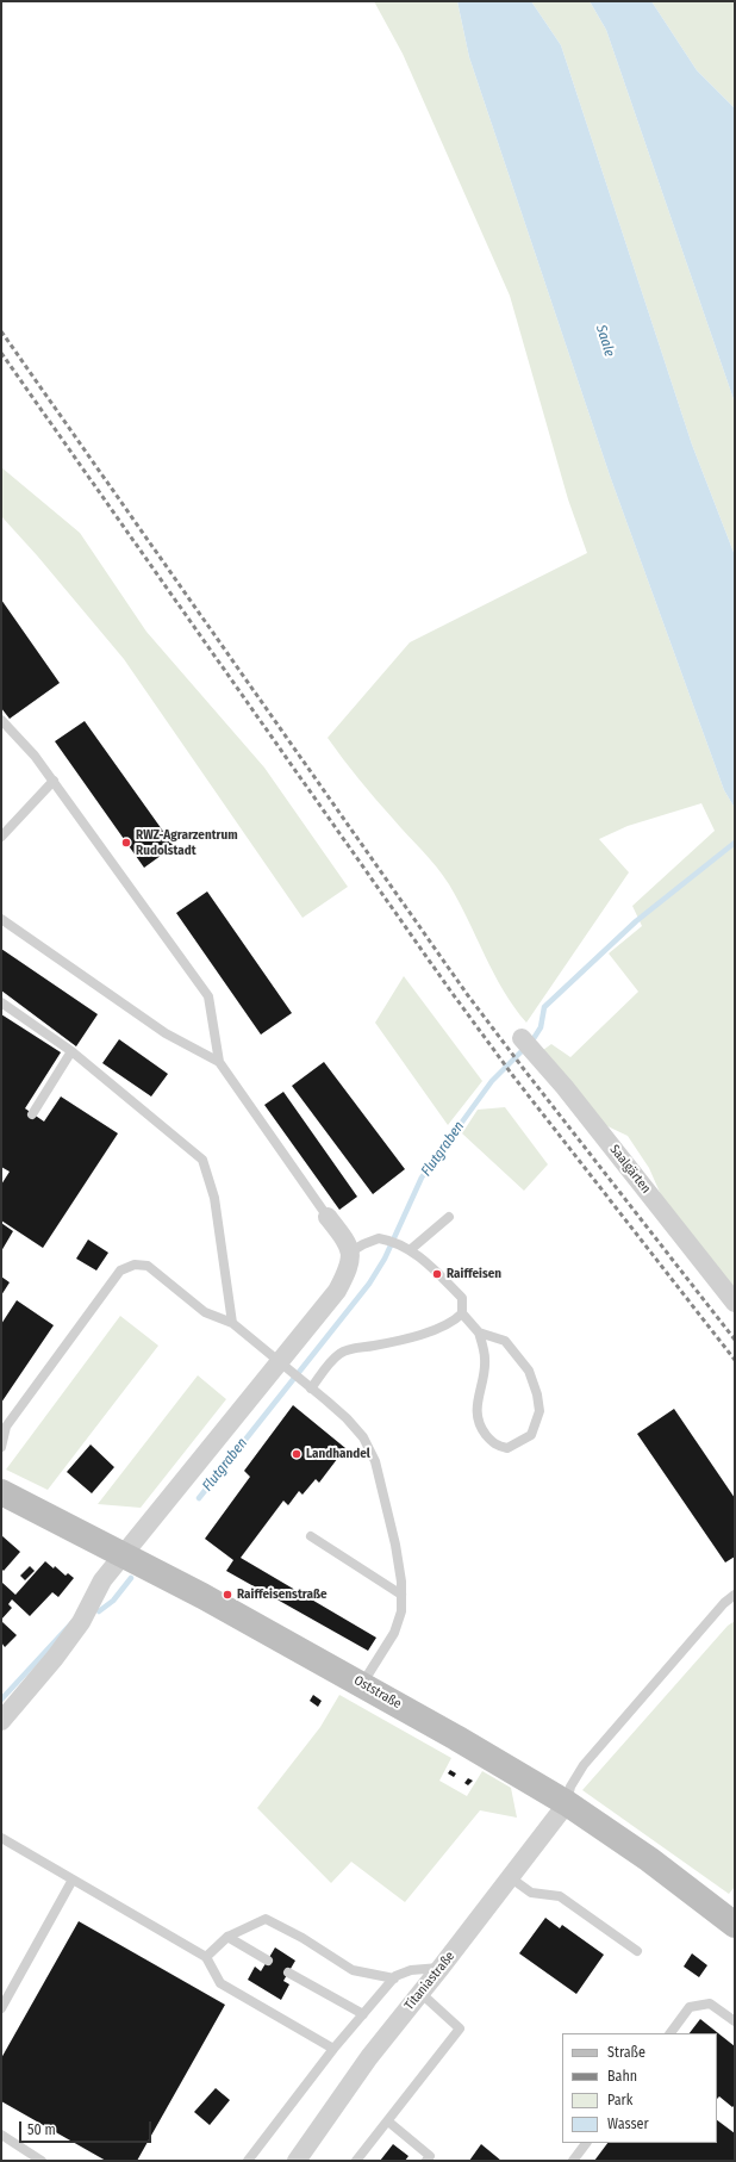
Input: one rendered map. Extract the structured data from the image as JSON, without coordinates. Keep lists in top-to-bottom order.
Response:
{
  "streets": {
    "street": ["Saalgärten", "Oststraße", "Titaniastraße"]
  },
  "crossings": [
    ["Oststraße", "Titaniastraße"]
  ],
  "water": ["Saale", "Flutgraben"],
  "places": [
    "RWZ-Agrarzentrum Rudolstadt",
    "Raiffeisen",
    "Landhandel",
    "Raiffeisenstraße"
  ],
  "legend": [
    "Straße",
    "Bahn",
    "Park",
    "Wasser"
  ],
  "scale_bar": "50 m"
}
